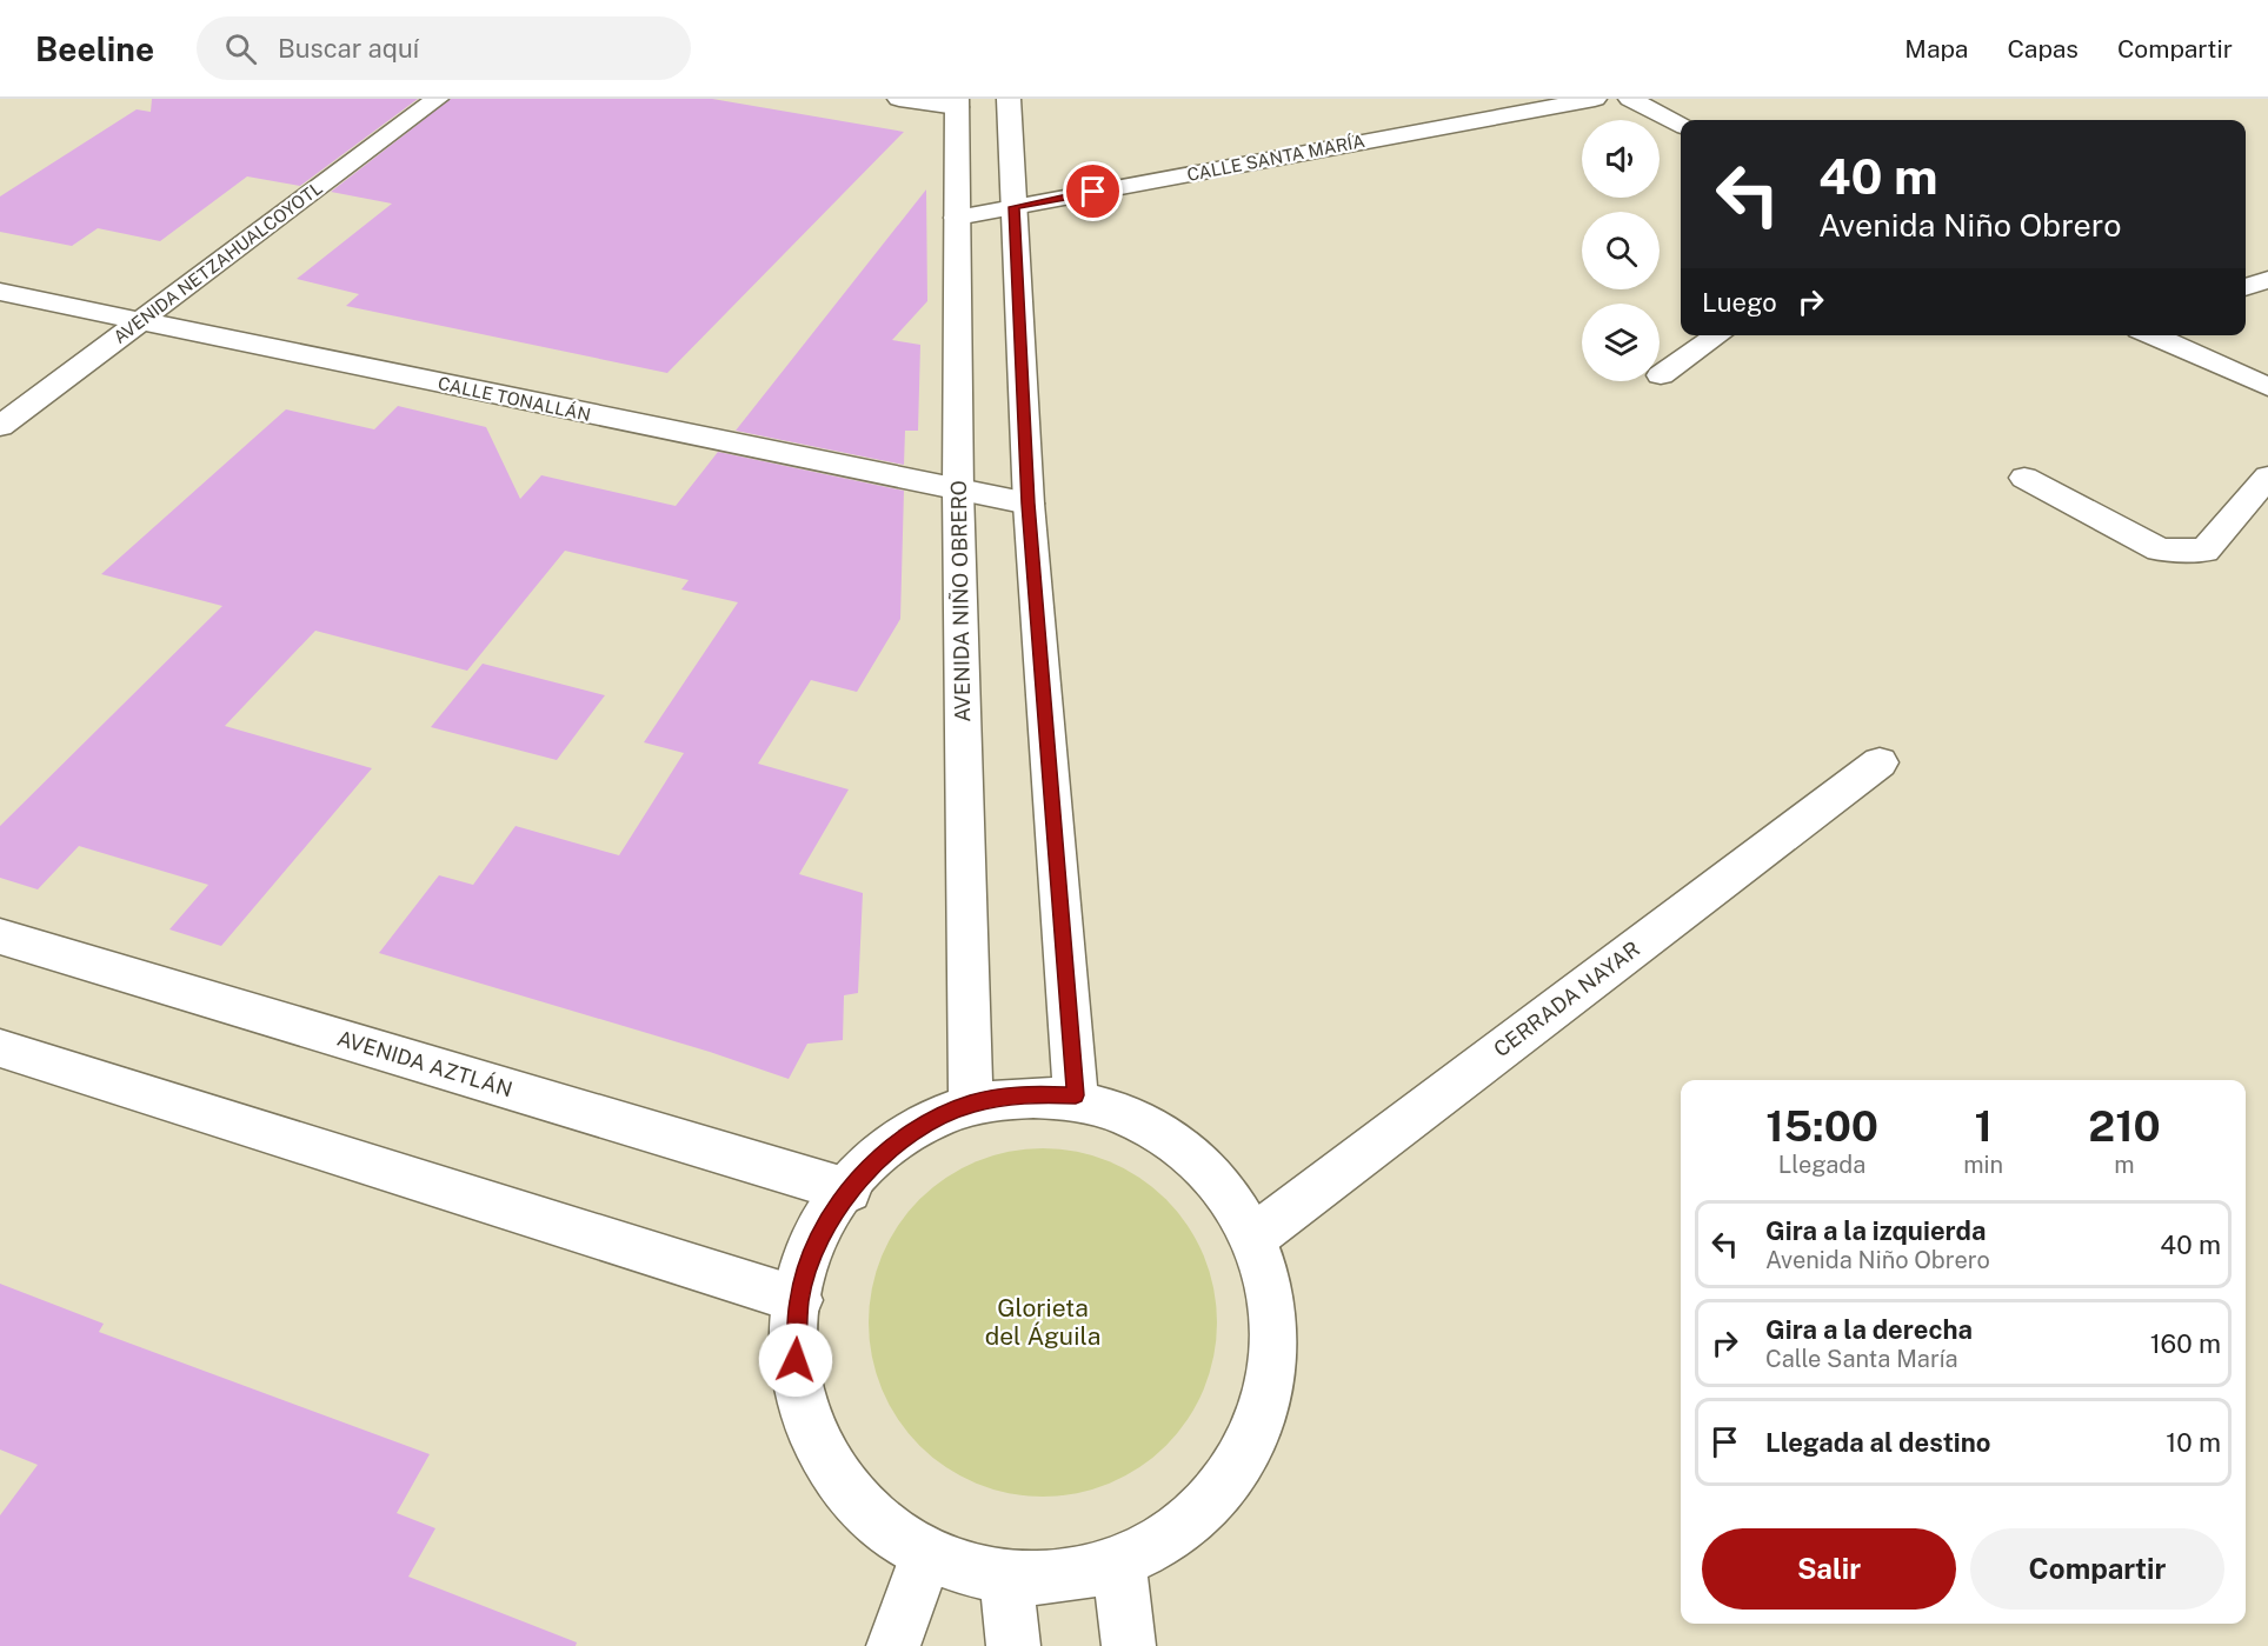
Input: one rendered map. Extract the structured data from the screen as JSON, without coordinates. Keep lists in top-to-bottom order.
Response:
{
  "streets": {
    "street": [
      "CALLE SANTA MARÍA",
      "AVENIDA NETZAHUALCOYOTL",
      "CALLE TONALLÁN",
      "AVENIDA NIÑO OBRERO",
      "CERRADA NAYAR",
      "AVENIDA AZTLÁN"
    ]
  },
  "crossings": [
    ["CALLE SANTA MARÍA", "AVENIDA NIÑO OBRERO"],
    ["AVENIDA NETZAHUALCOYOTL", "CALLE TONALLÁN"],
    ["CALLE TONALLÁN", "AVENIDA NIÑO OBRERO"]
  ],
  "parks": ["Glorieta del Águila"],
  "page": {
    "header": "Beeline",
    "search": "Buscar aquí",
    "nav": ["Mapa", "Capas", "Compartir"],
    "turn": ["40 m", "Avenida Niño Obrero"],
    "then": "Luego",
    "eta": [
      "15:00",
      "Llegada",
      "1",
      "min",
      "210",
      "m"
    ],
    "list": [
      {
        "name": "Gira a la izquierda",
        "note": "Avenida Niño Obrero",
        "value": "40 m"
      },
      {
        "name": "Gira a la derecha",
        "note": "Calle Santa María",
        "value": "160 m"
      },
      {
        "name": "Llegada al destino",
        "value": "10 m"
      }
    ],
    "buttons": ["Salir", "Compartir"]
  }
}
